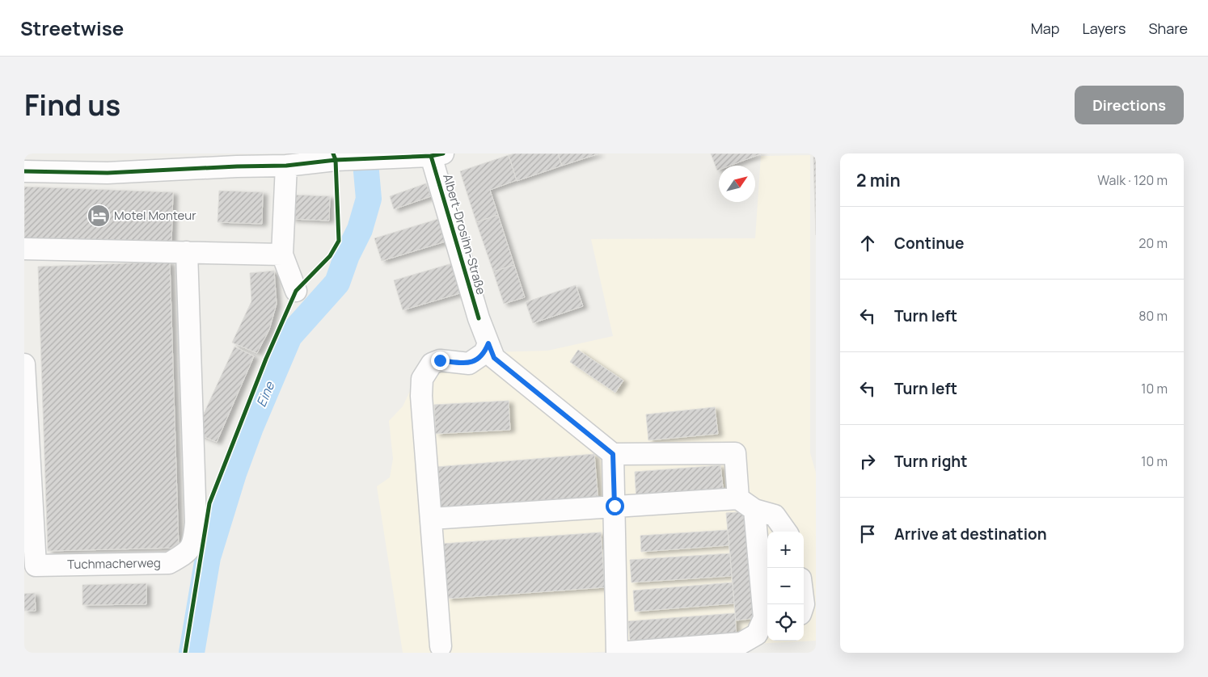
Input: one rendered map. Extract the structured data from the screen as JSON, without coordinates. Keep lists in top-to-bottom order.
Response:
{
  "streets": {
    "street": ["Albert-Drosihn-Straße", "Tuchmacherweg"]
  },
  "water": ["Eine"],
  "places": {
    "hotel": ["Motel Monteur"]
  },
  "north": "top right",
  "page": {
    "header": "Streetwise",
    "nav": ["Map", "Layers", "Share"],
    "title": "Find us",
    "buttons": "Directions",
    "heading": ["2 min", "Walk · 120 m"],
    "list": [
      ["Continue", "20 m"],
      ["Turn left", "80 m"],
      ["Turn left", "10 m"],
      ["Turn right", "10 m"],
      "Arrive at destination"
    ],
    "map_buttons": ["+", "−"]
  }
}
